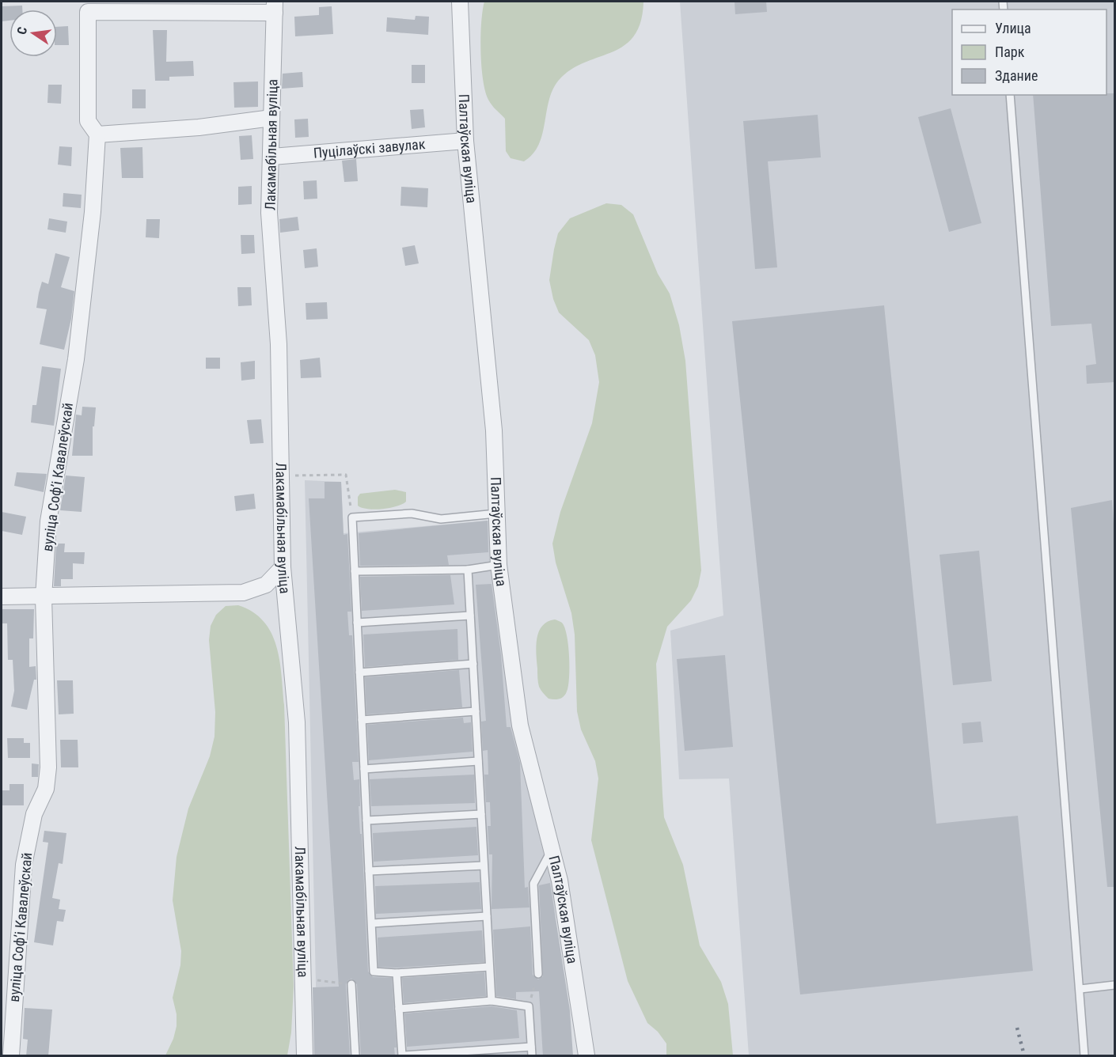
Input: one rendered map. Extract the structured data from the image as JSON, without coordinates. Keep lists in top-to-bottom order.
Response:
{
  "streets": {
    "street": [
      "Лакамабільная вуліца",
      "Пуцілаўскі завулак",
      "Палтаўская вуліца",
      "вуліца Софʼі Кавалеўскай"
    ]
  },
  "crossings": [
    ["Лакамабільная вуліца", "Пуцілаўскі завулак"],
    ["Лакамабільная вуліца", "вуліца Софʼі Кавалеўскай"],
    ["Пуцілаўскі завулак", "Палтаўская вуліца"]
  ],
  "legend": ["Улица", "Парк", "Здание"],
  "north": "left"
}
